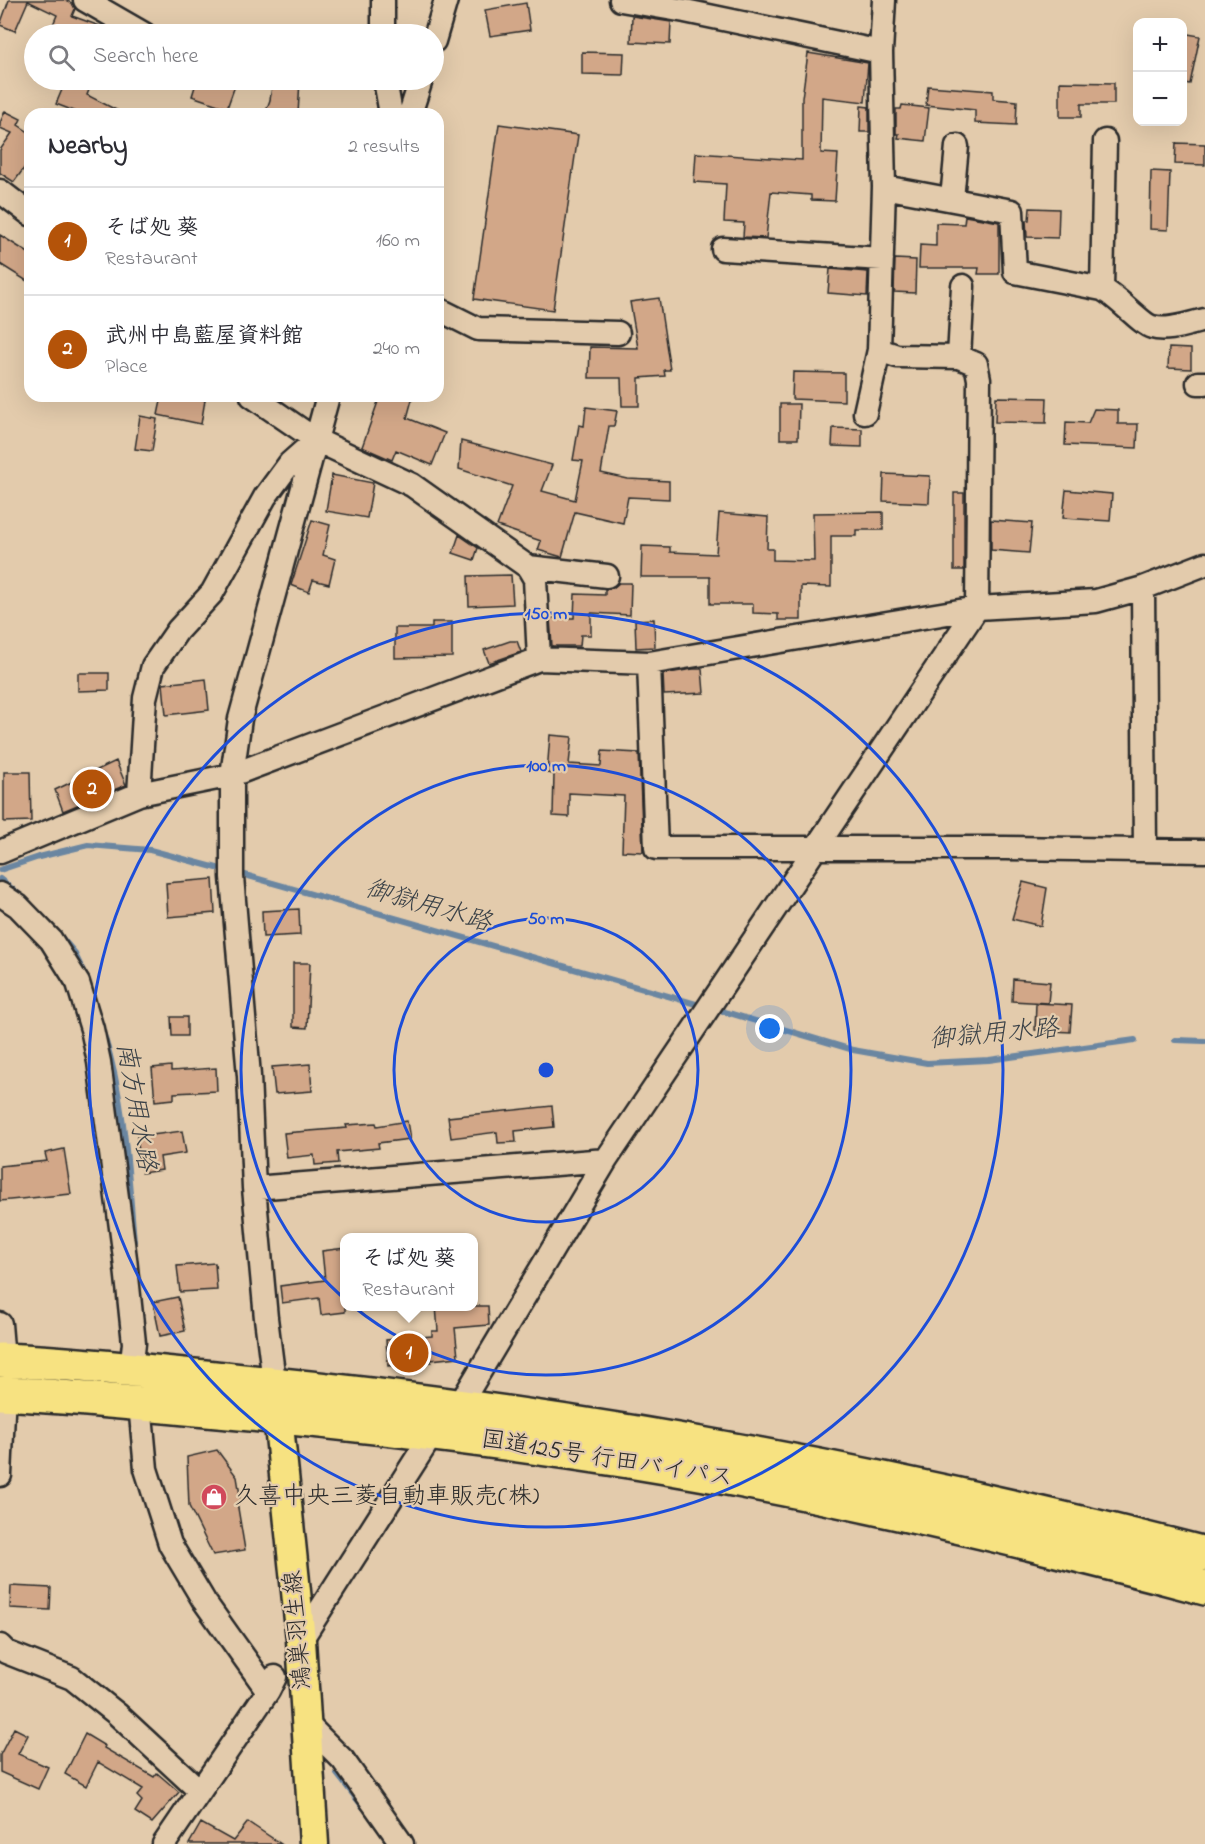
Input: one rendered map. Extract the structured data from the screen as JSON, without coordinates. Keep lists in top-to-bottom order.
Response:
{
  "streets": {
    "highway": ["国道125号 行田バイパス"],
    "main road": ["鴻巣羽生線"]
  },
  "crossings": [
    ["国道125号 行田バイパス", "鴻巣羽生線"]
  ],
  "water": ["御獄用水路", "南方用水路"],
  "places": {
    "shop": ["久喜中央三菱自動車販売(株)"]
  },
  "page": {
    "map_buttons": ["+", "−"],
    "search": "Search here",
    "heading": ["Nearby", "2 results"],
    "list": [
      {
        "mark": "1",
        "name": "そば処 葵",
        "note": "Restaurant",
        "value": "160 m"
      },
      {
        "mark": "2",
        "name": "武州中島藍屋資料館",
        "note": "Place",
        "value": "240 m"
      }
    ],
    "pins": ["2", "1"],
    "popup": ["そば処 葵", "Restaurant"]
  },
  "rings": ["150 m", "100 m", "50 m"]
}
